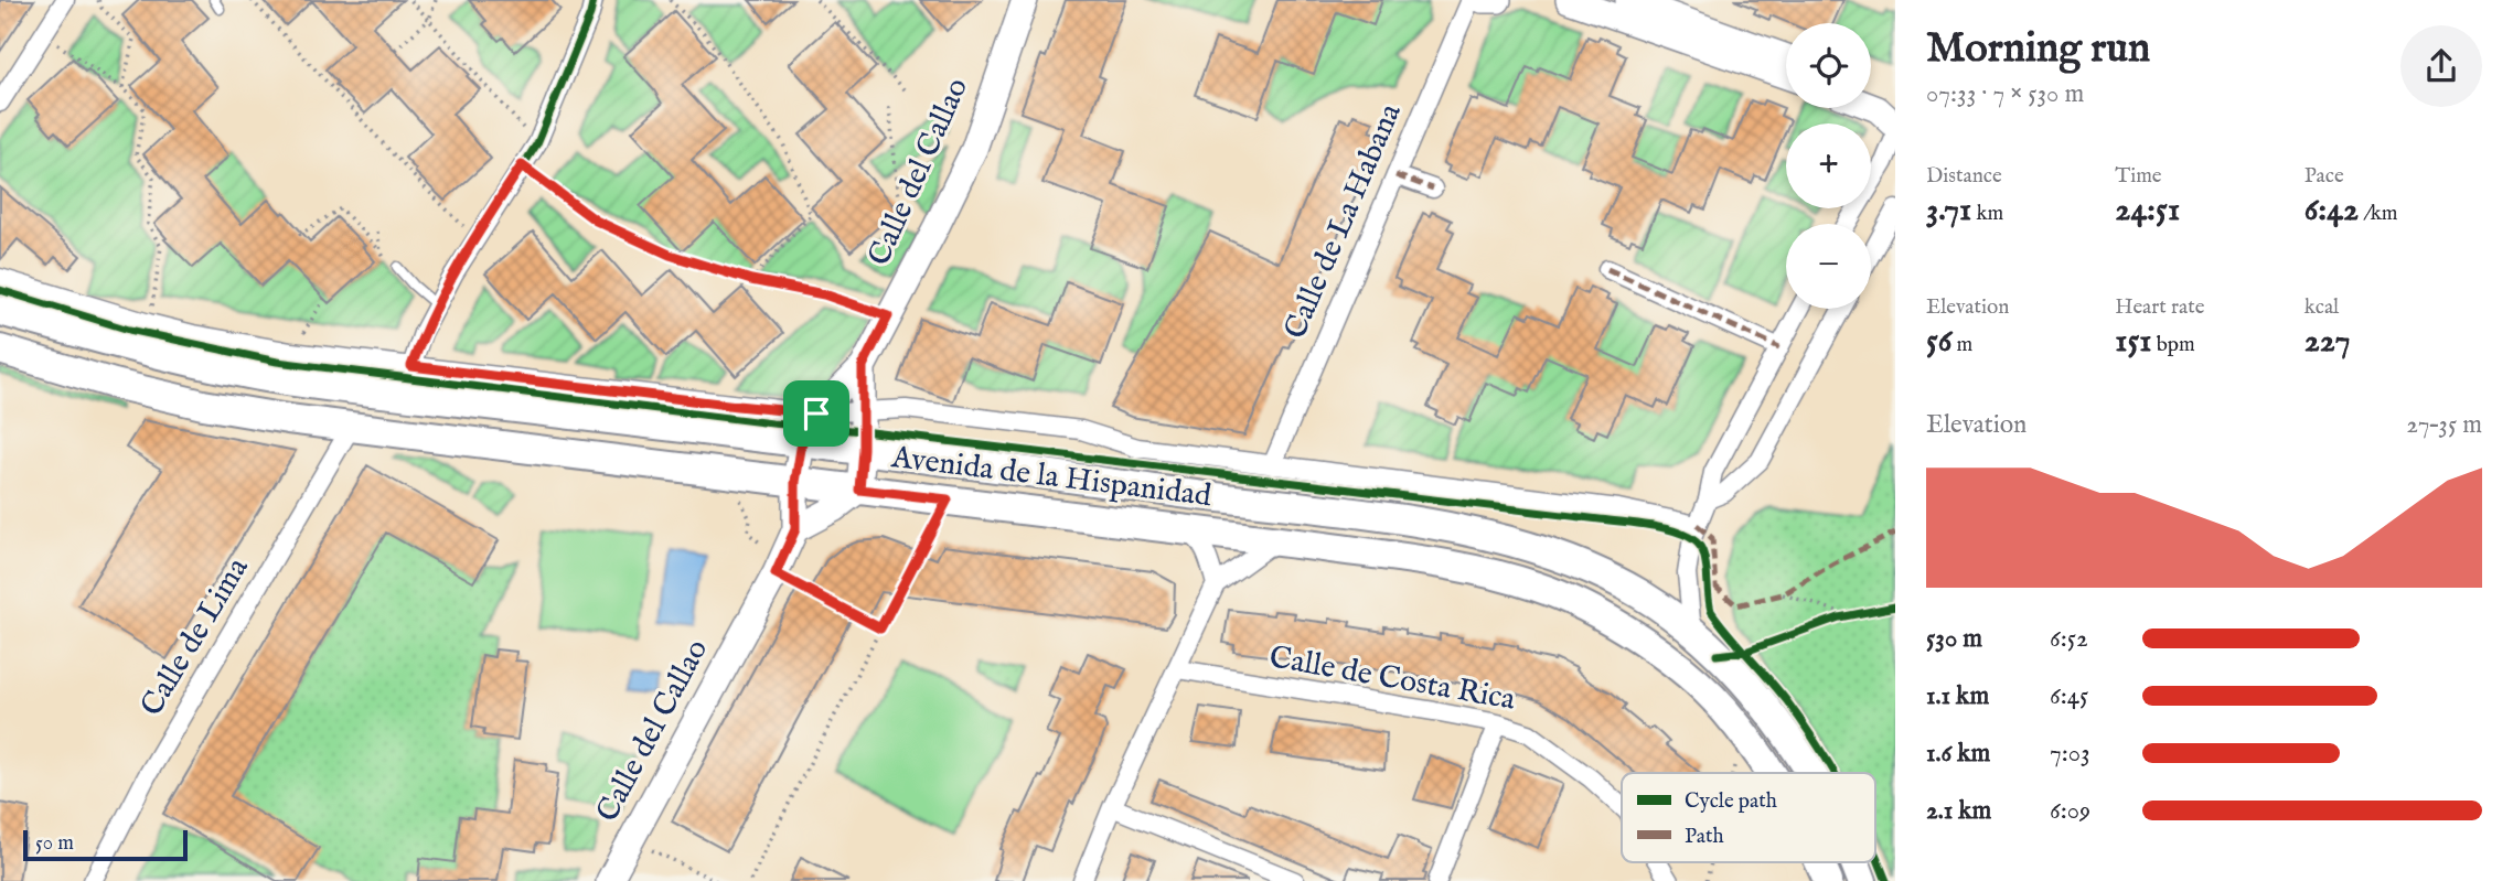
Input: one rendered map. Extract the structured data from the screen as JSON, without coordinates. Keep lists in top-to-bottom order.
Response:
{
  "streets": {
    "main road": ["Avenida de la Hispanidad"],
    "street": [
      "Calle del Callao",
      "Calle de La Habana",
      "Calle de Lima",
      "Calle de Costa Rica"
    ]
  },
  "crossings": [
    ["Calle del Callao", "Avenida de la Hispanidad"],
    ["Calle de La Habana", "Avenida de la Hispanidad"],
    ["Avenida de la Hispanidad", "Calle de Lima"]
  ],
  "legend": ["Cycle path", "Path"],
  "scale_bar": "50 m",
  "page": {
    "heading": ["Morning run", "07:33 · 7 × 530 m"],
    "map_buttons": ["+", "−"],
    "stats": [
      ["Distance", "3.71 km"],
      ["Time", "24:51"],
      ["Pace", "6:42 /km"],
      ["Elevation", "56 m"],
      ["Heart rate", "151 bpm"],
      ["kcal", "227"]
    ],
    "chart": ["Elevation", "27–35 m"],
    "list": [
      {
        "name": "530 m",
        "note": "6:52"
      },
      {
        "name": "1.1 km",
        "note": "6:45"
      },
      {
        "name": "1.6 km",
        "note": "7:03"
      },
      {
        "name": "2.1 km",
        "note": "6:09"
      }
    ],
    "scale": "50 m"
  }
}
